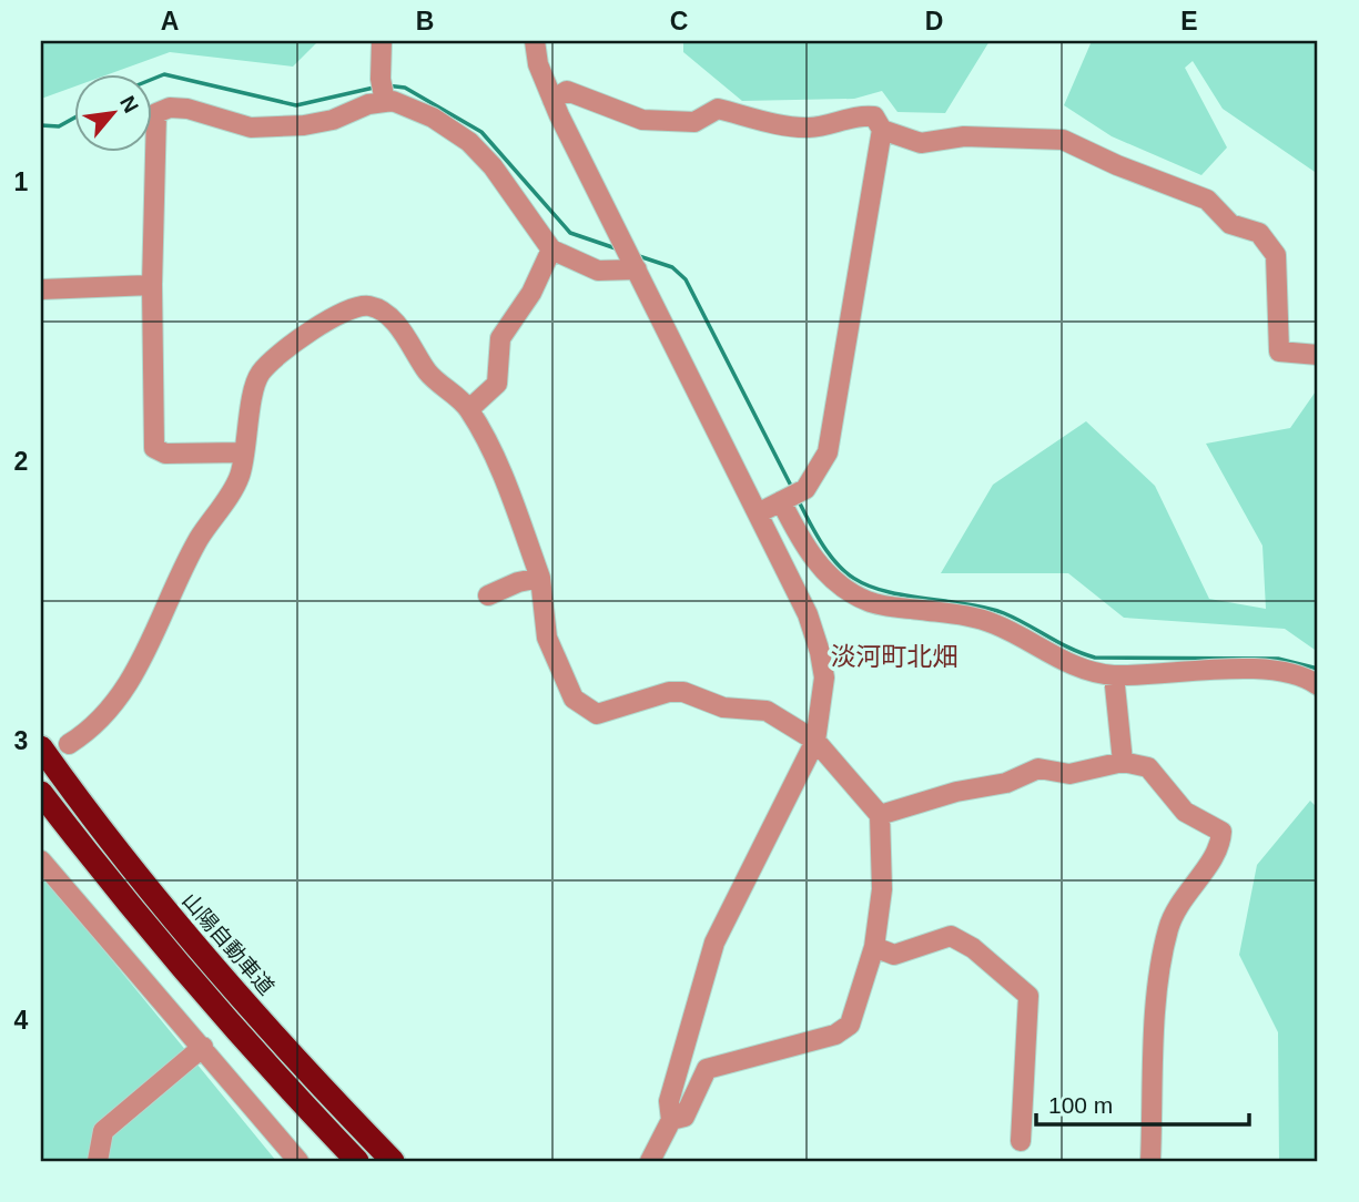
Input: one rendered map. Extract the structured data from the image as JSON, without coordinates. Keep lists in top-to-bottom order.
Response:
{
  "streets": {
    "highway": ["山陽自動車道"]
  },
  "districts": ["淡河町北畑"],
  "scale_bar": "100 m",
  "north": "top right",
  "grid": {
    "columns": [
      "A",
      "B",
      "C",
      "D",
      "E"
    ],
    "rows": [
      "1",
      "2",
      "3",
      "4"
    ]
  }
}
